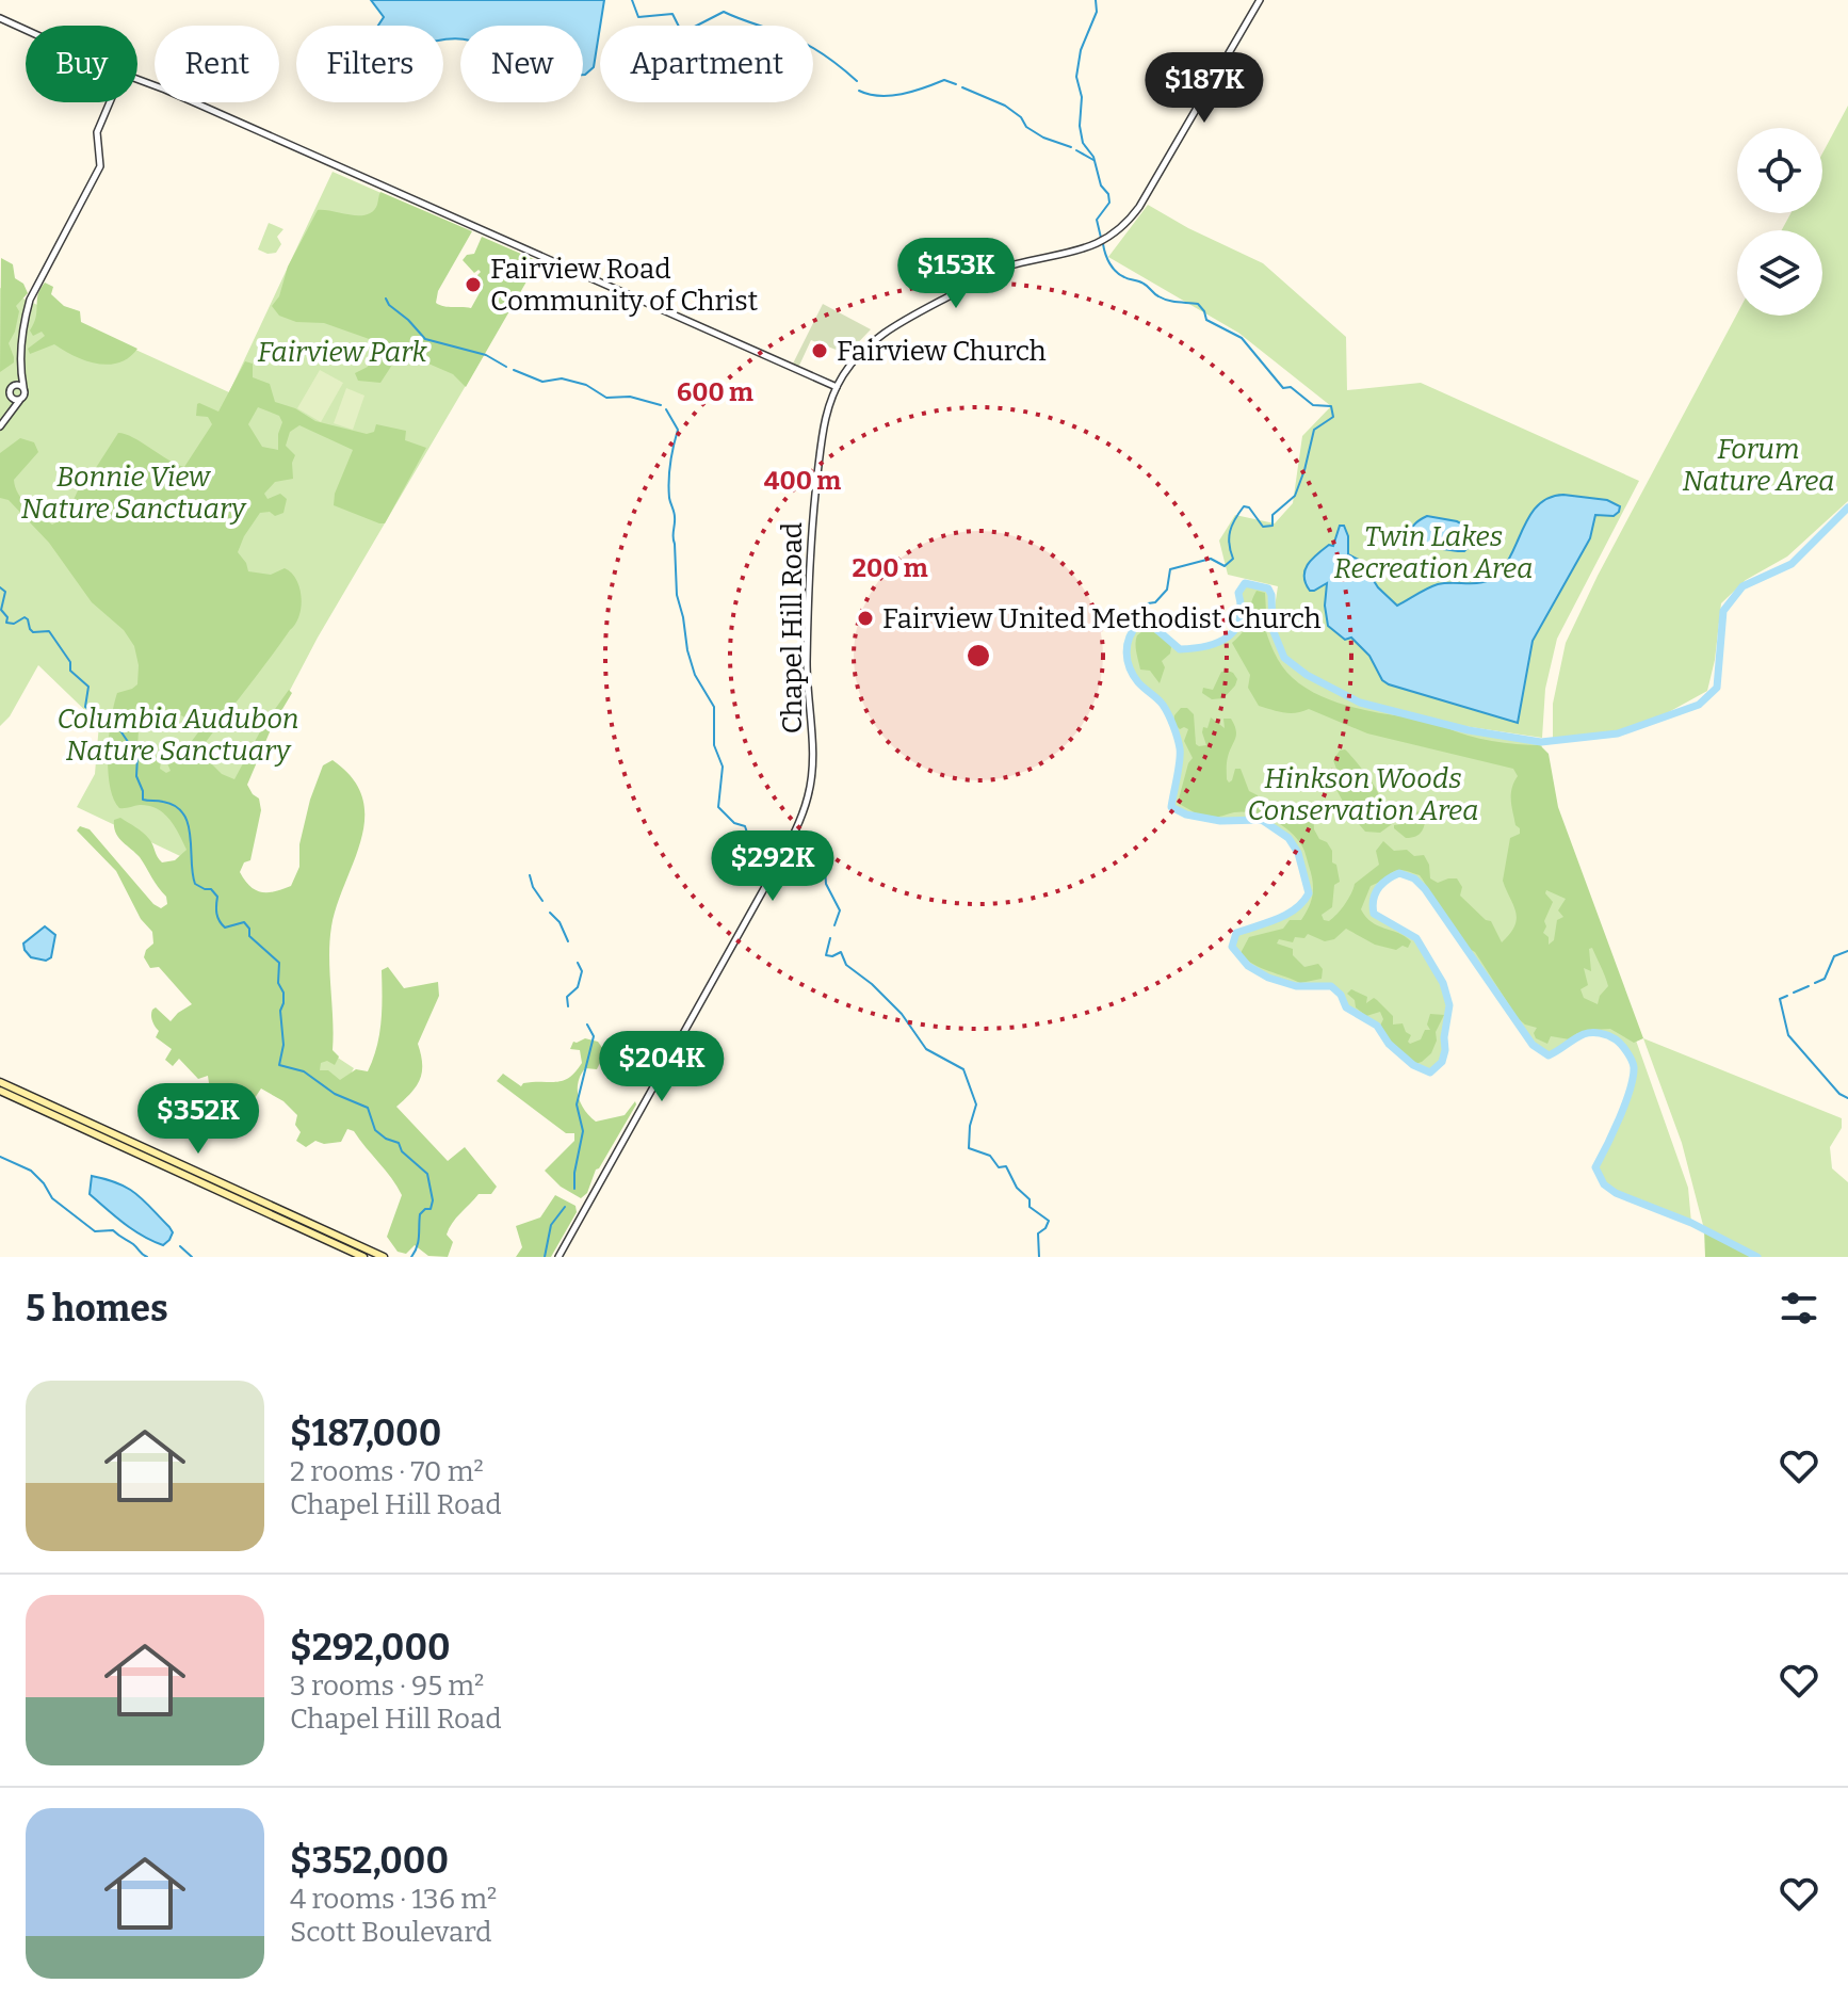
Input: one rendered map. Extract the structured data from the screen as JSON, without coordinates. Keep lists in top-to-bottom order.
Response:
{
  "streets": {
    "street": ["Chapel Hill Road"]
  },
  "parks": [
    "Fairview Park",
    "Forum Nature Area",
    "Bonnie View Nature Sanctuary",
    "Twin Lakes Recreation Area",
    "Columbia Audubon Nature Sanctuary",
    "Hinkson Woods Conservation Area"
  ],
  "places": ["Fairview Road Community of Christ", "Fairview Church", "Fairview United Methodist Church"],
  "page": {
    "chip": [
      "Buy",
      "Rent",
      "Filters",
      "New",
      "Apartment"
    ],
    "price": [
      "$187K",
      "$153K",
      "$292K",
      "$204K",
      "$352K"
    ],
    "heading": "5 homes",
    "list": [
      {
        "name": "$187,000",
        "note": "2 rooms · 70 m² · Chapel Hill Road"
      },
      {
        "name": "$292,000",
        "note": "3 rooms · 95 m² · Chapel Hill Road"
      },
      {
        "name": "$352,000",
        "note": "4 rooms · 136 m² · Scott Boulevard"
      }
    ]
  },
  "rings": ["600 m", "400 m", "200 m"]
}
